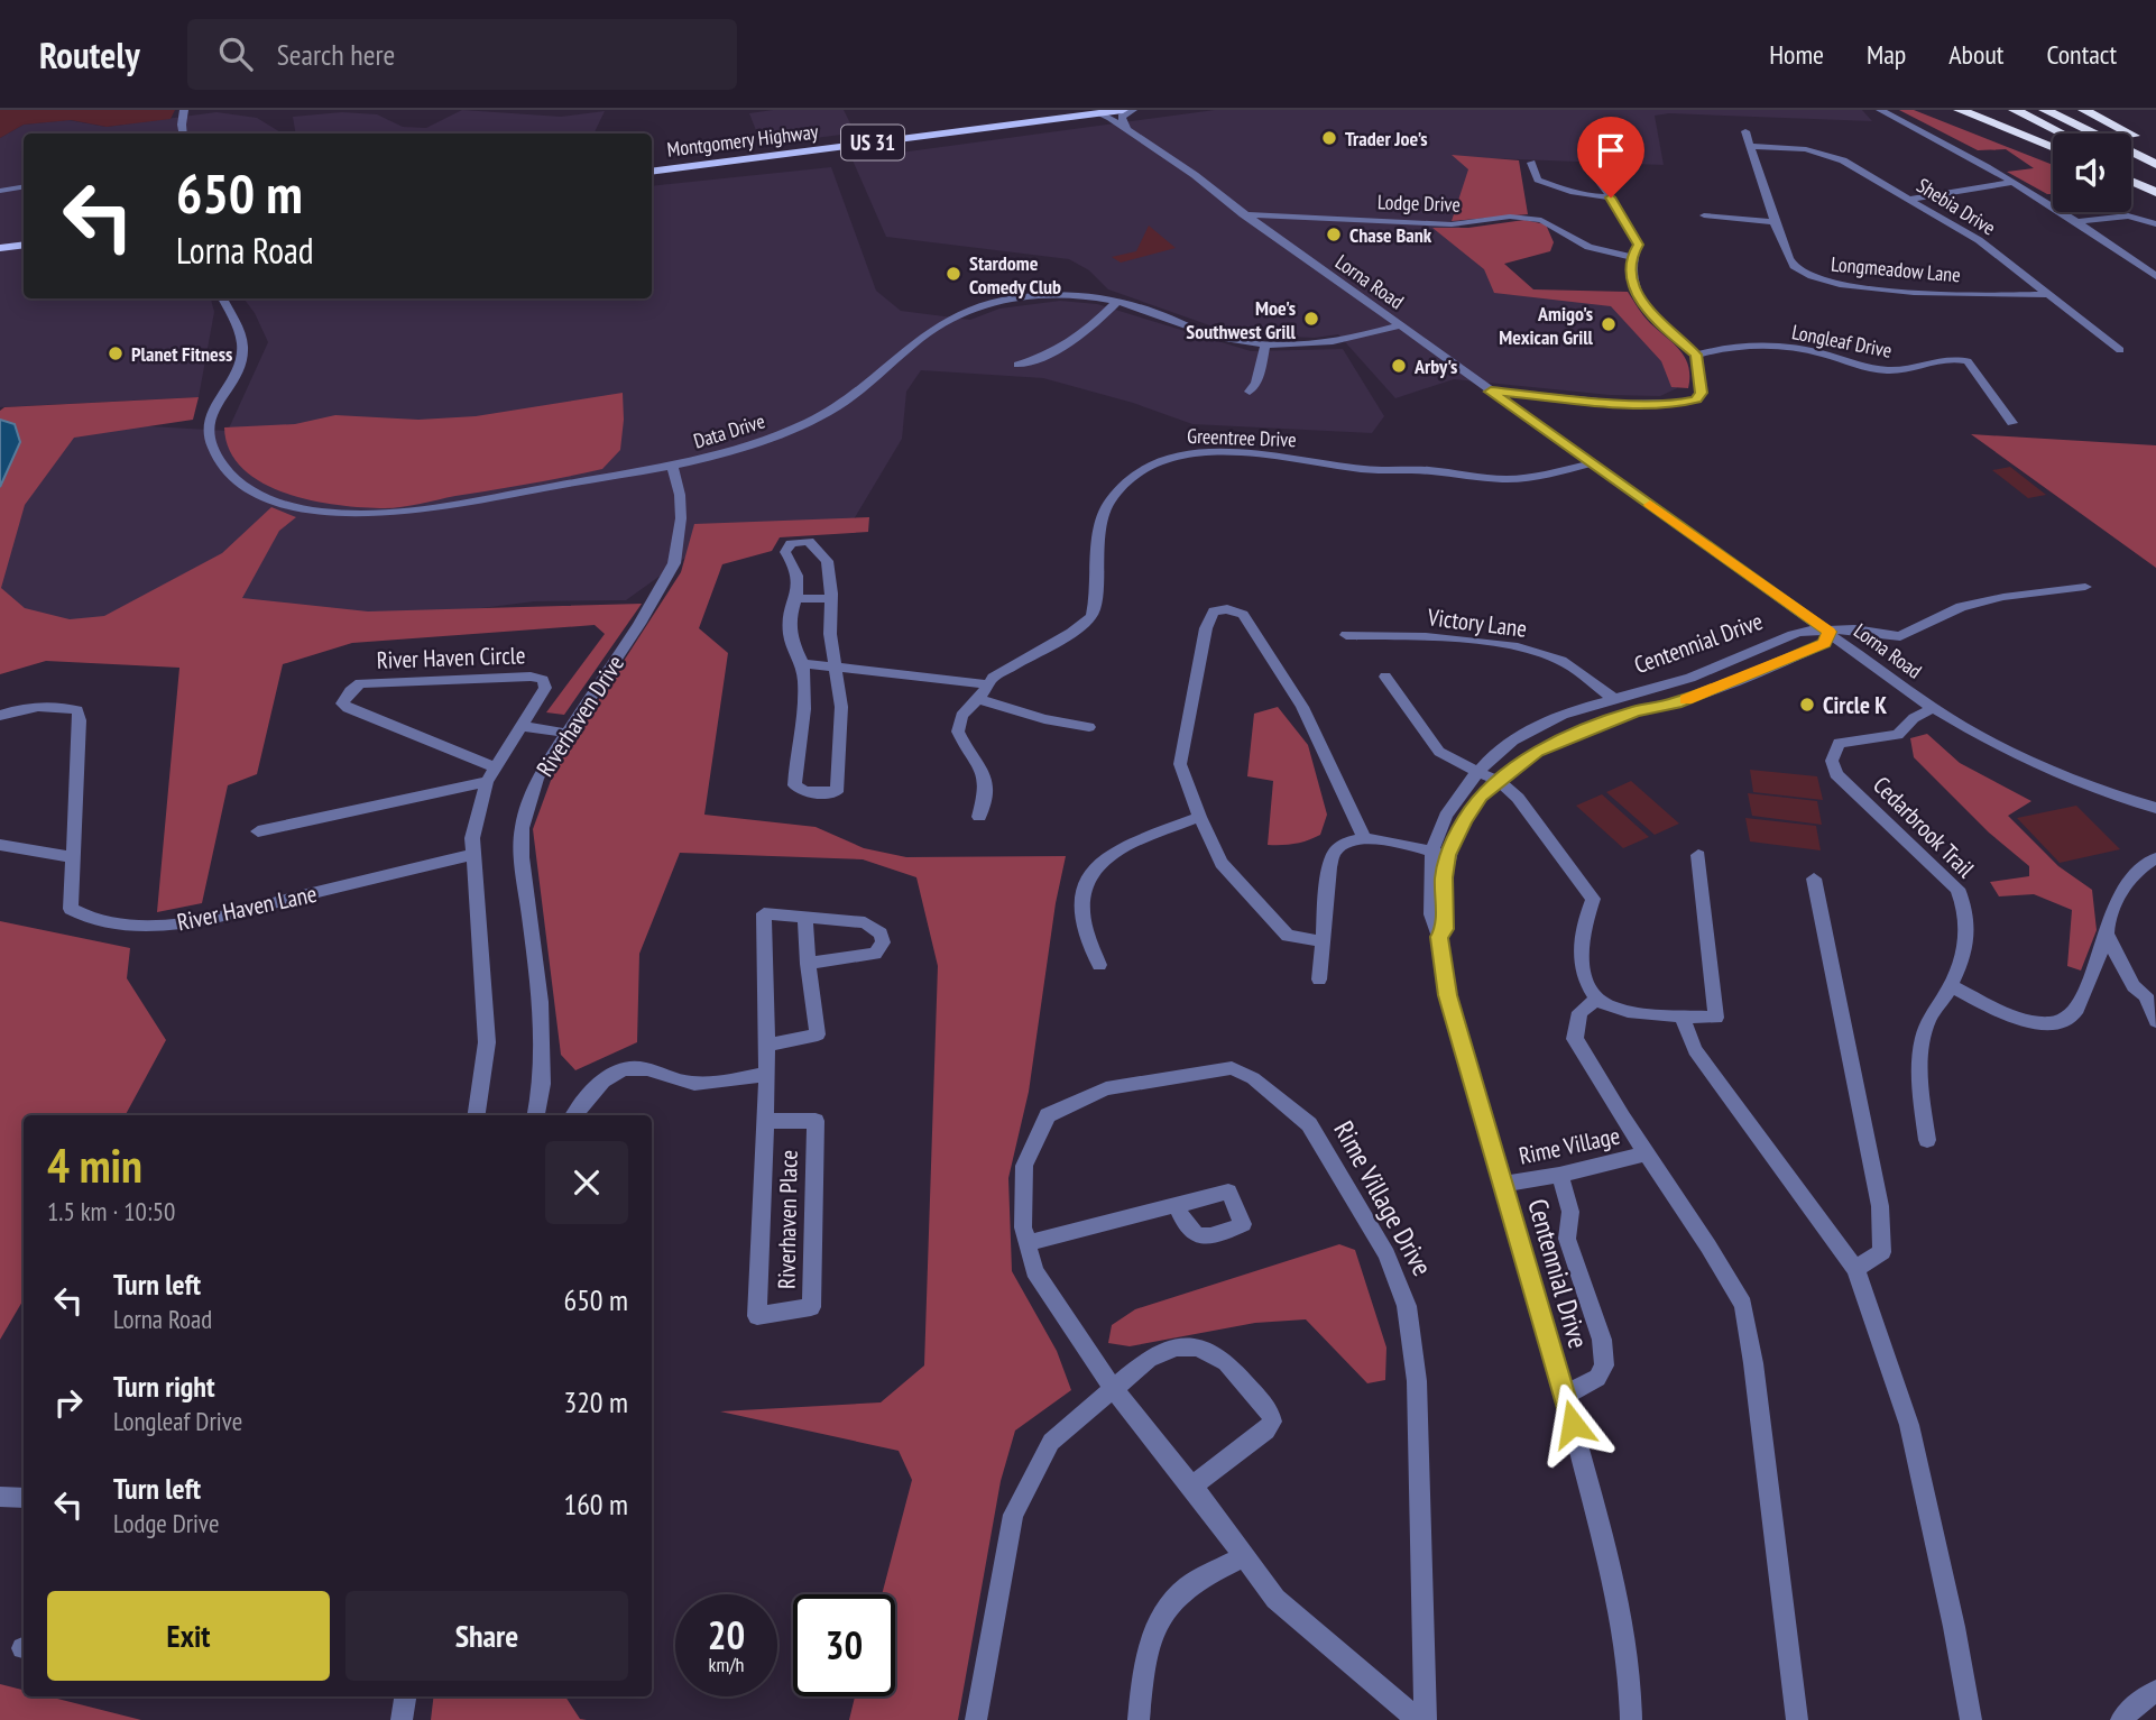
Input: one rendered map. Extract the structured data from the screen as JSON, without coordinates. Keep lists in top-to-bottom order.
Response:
{
  "streets": {
    "main road": ["Montgomery Highway", "US 31"],
    "street": [
      "Lodge Drive",
      "Shebia Drive",
      "Longmeadow Lane",
      "Lorna Road",
      "Longleaf Drive",
      "Data Drive",
      "Greentree Drive",
      "Victory Lane",
      "Centennial Drive",
      "River Haven Circle",
      "Riverhaven Drive",
      "Cedarbrook Trail",
      "River Haven Lane",
      "Rime Village",
      "Rime Village Drive",
      "Riverhaven Place"
    ]
  },
  "crossings": [
    ["Montgomery Highway", "Lorna Road"],
    ["Lodge Drive", "Lorna Road"],
    ["Shebia Drive", "Longmeadow Lane"],
    ["Lorna Road", "Data Drive"],
    ["Lorna Road", "Greentree Drive"],
    ["Lorna Road", "Centennial Drive"],
    ["Lorna Road", "Cedarbrook Trail"],
    ["Data Drive", "Riverhaven Drive"],
    ["Victory Lane", "Centennial Drive"],
    ["Centennial Drive", "Rime Village"]
  ],
  "places": [
    "Trader Joe's",
    "Chase Bank",
    "Stardome Comedy Club",
    "Moe's Southwest Grill",
    "Amigo's Mexican Grill",
    "Planet Fitness",
    "Arby's",
    "Circle K"
  ],
  "page": {
    "header": "Routely",
    "search": "Search here",
    "nav": [
      "Home",
      "Map",
      "About",
      "Contact"
    ],
    "turn": ["650 m", "Lorna Road"],
    "heading": ["4 min", "1.5 km · 10:50"],
    "list": [
      {
        "name": "Turn left",
        "note": "Lorna Road",
        "value": "650 m"
      },
      {
        "name": "Turn right",
        "note": "Longleaf Drive",
        "value": "320 m"
      },
      {
        "name": "Turn left",
        "note": "Lodge Drive",
        "value": "160 m"
      }
    ],
    "buttons": ["Exit", "Share"],
    "speed": "20 km/h",
    "limit": "30"
  }
}
